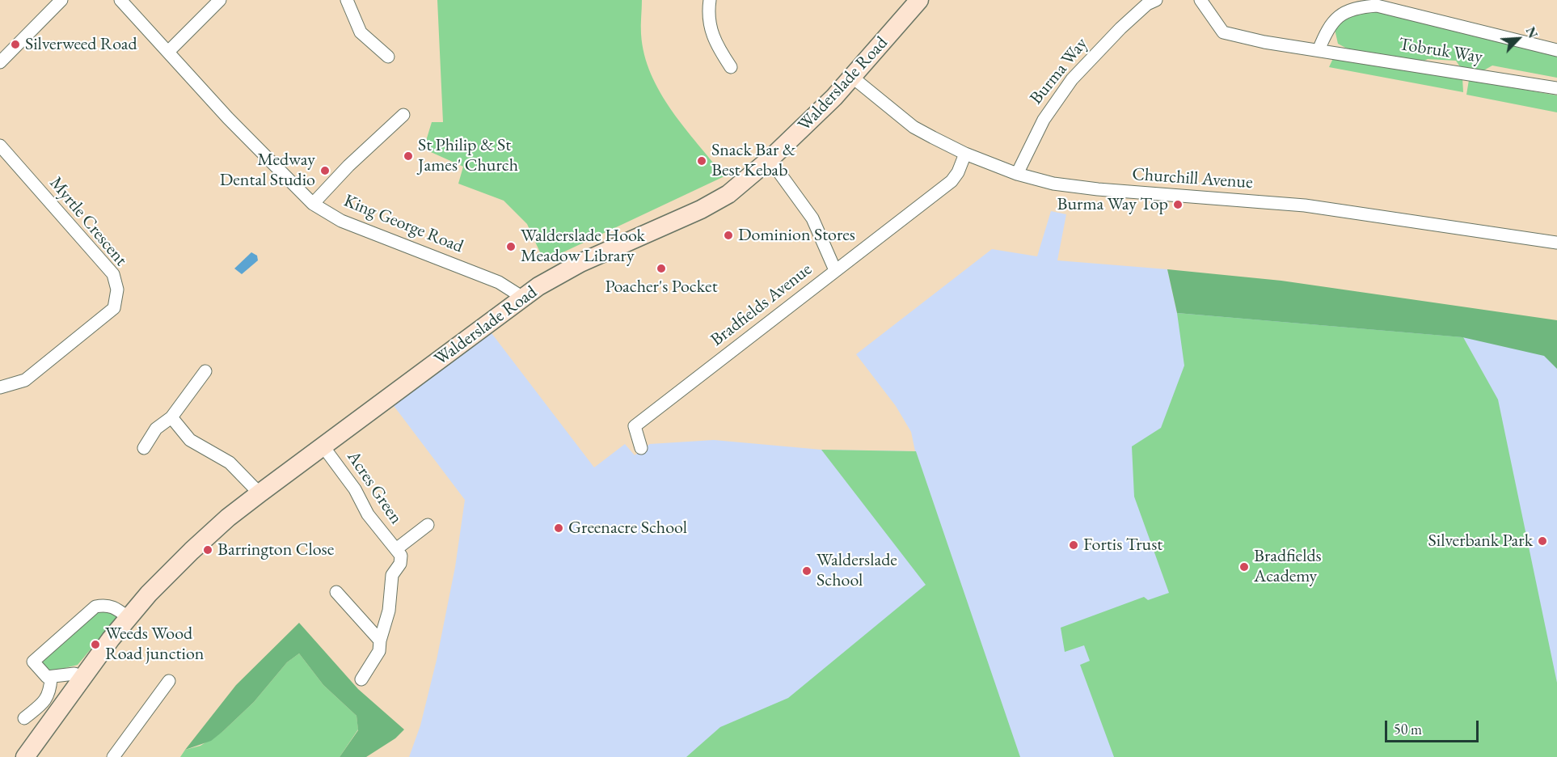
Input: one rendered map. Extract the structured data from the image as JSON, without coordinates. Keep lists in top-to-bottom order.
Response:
{
  "streets": {
    "street": [
      "Tobruk Way",
      "Burma Way",
      "Walderslade Road",
      "Churchill Avenue",
      "Myrtle Crescent",
      "King George Road",
      "Bradfields Avenue",
      "Acres Green"
    ]
  },
  "crossings": [
    ["Burma Way", "Churchill Avenue"],
    ["Walderslade Road", "Churchill Avenue"],
    ["Walderslade Road", "King George Road"],
    ["Walderslade Road", "Acres Green"],
    ["Churchill Avenue", "Bradfields Avenue"]
  ],
  "places": [
    "Silverweed Road",
    "St Philip & St James' Church",
    "Snack Bar & Best Kebab",
    "Medway Dental Studio",
    "Burma Way Top",
    "Dominion Stores",
    "Walderslade Hook Meadow Library",
    "Poacher's Pocket",
    "Greenacre School",
    "Silverbank Park",
    "Fortis Trust",
    "Barrington Close",
    "Bradfields Academy",
    "Walderslade School",
    "Weeds Wood Road junction"
  ],
  "scale_bar": "50 m",
  "north": "top right"
}
